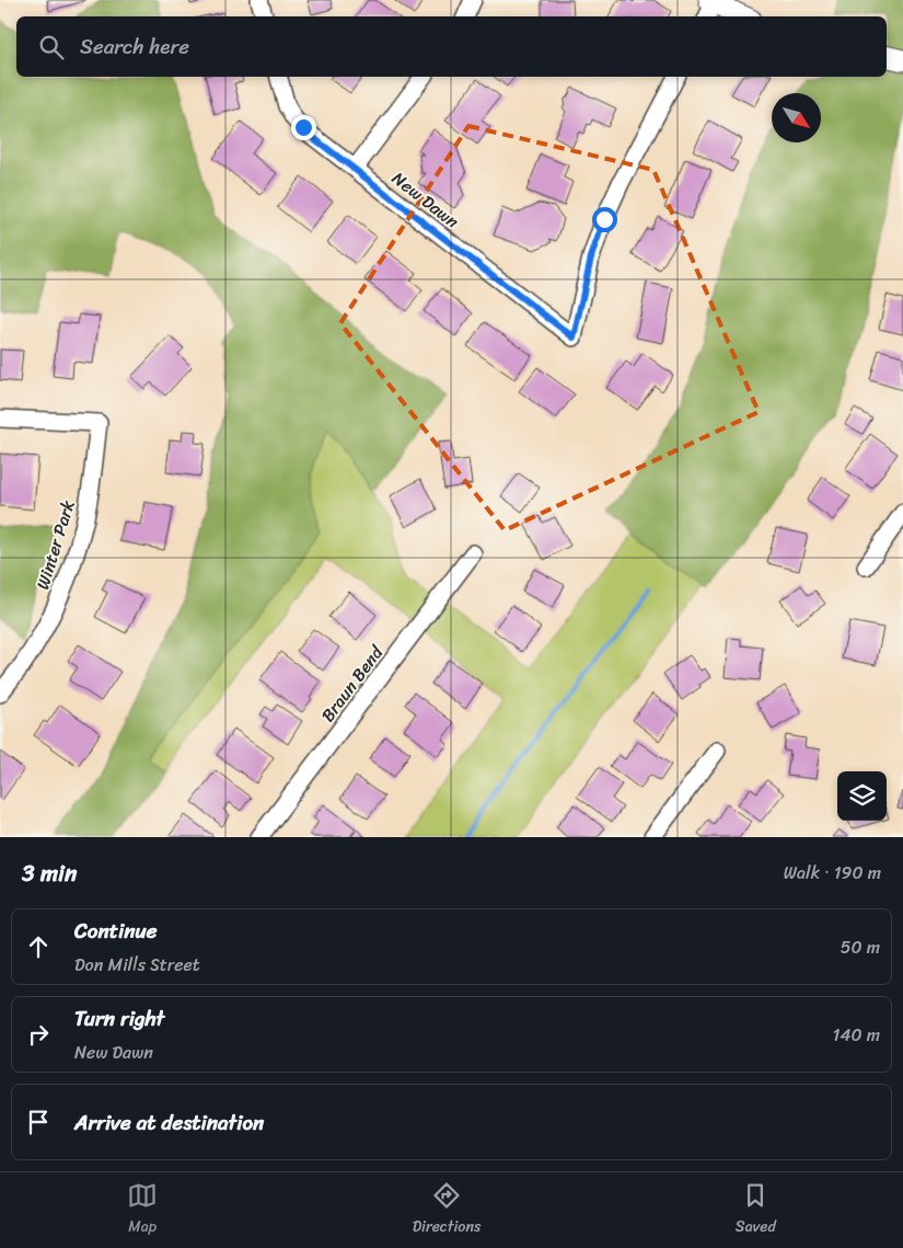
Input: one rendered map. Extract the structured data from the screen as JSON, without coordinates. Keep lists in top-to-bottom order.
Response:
{
  "streets": {
    "street": ["New Dawn", "Winter Park", "Braun Bend"]
  },
  "north": "bottom right",
  "page": {
    "search": "Search here",
    "heading": ["3 min", "Walk · 190 m"],
    "list": [
      ["Continue", "Don Mills Street", "50 m"],
      ["Turn right", "New Dawn", "140 m"],
      "Arrive at destination"
    ],
    "nav": ["Map", "Directions", "Saved"]
  }
}
